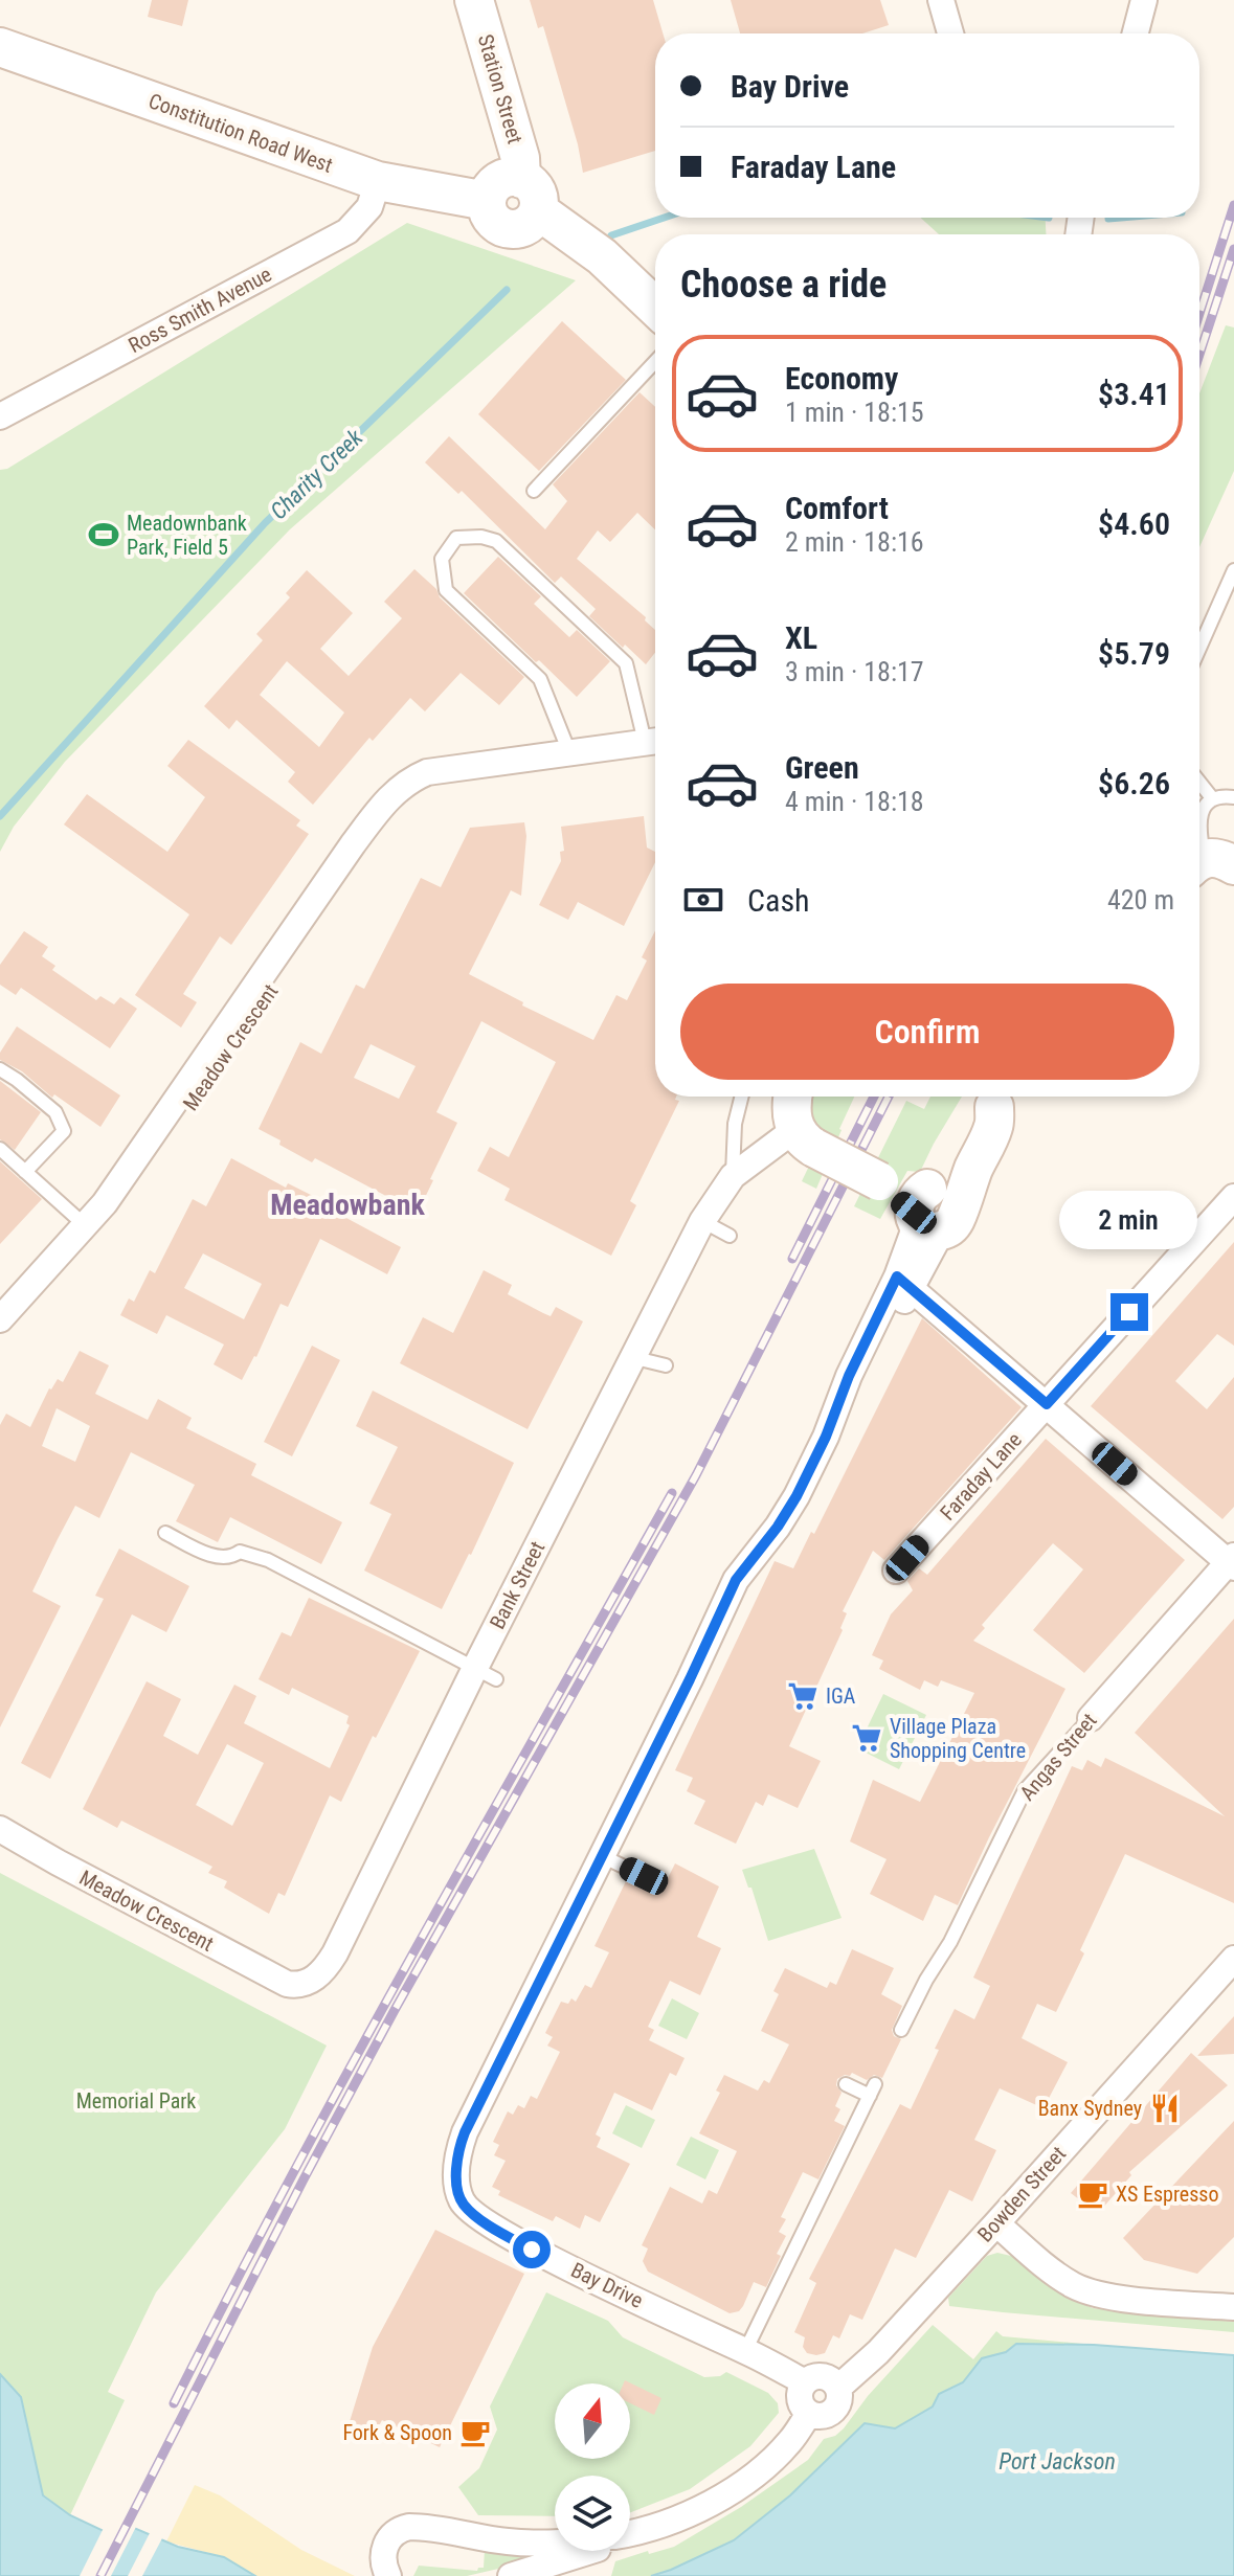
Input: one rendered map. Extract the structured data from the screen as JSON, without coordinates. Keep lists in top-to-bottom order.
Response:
{
  "streets": {
    "main road": ["Station Street", "Constitution Road West"],
    "street": [
      "Ross Smith Avenue",
      "Meadow Crescent",
      "Faraday Lane",
      "Bank Street",
      "Angas Street",
      "Bowden Street",
      "Bay Drive"
    ]
  },
  "crossings": [
    ["Station Street", "Constitution Road West"],
    ["Constitution Road West", "Ross Smith Avenue"],
    ["Meadow Crescent", "Bank Street"],
    ["Bowden Street", "Bay Drive"]
  ],
  "districts": ["Meadowbank"],
  "water": ["Charity Creek", "Port Jackson"],
  "parks": ["Memorial Park"],
  "places": {
    "sports": ["Meadownbank Park, Field 5"],
    "supermarket": ["IGA", "Village Plaza Shopping Centre"],
    "restaurant": ["Banx Sydney"],
    "cafe": ["XS Espresso", "Fork & Spoon"]
  },
  "north": "top",
  "page": {
    "banner": ["Bay Drive", "Faraday Lane"],
    "heading": "Choose a ride",
    "list": [
      {
        "name": "Economy",
        "note": "1 min · 18:15",
        "value": "$3.41"
      },
      {
        "name": "Comfort",
        "note": "2 min · 18:16",
        "value": "$4.60"
      },
      {
        "name": "XL",
        "note": "3 min · 18:17",
        "value": "$5.79"
      },
      {
        "name": "Green",
        "note": "4 min · 18:18",
        "value": "$6.26"
      }
    ],
    "pay": ["Cash", "420 m"],
    "buttons": "Confirm",
    "bubble": "2 min"
  }
}
